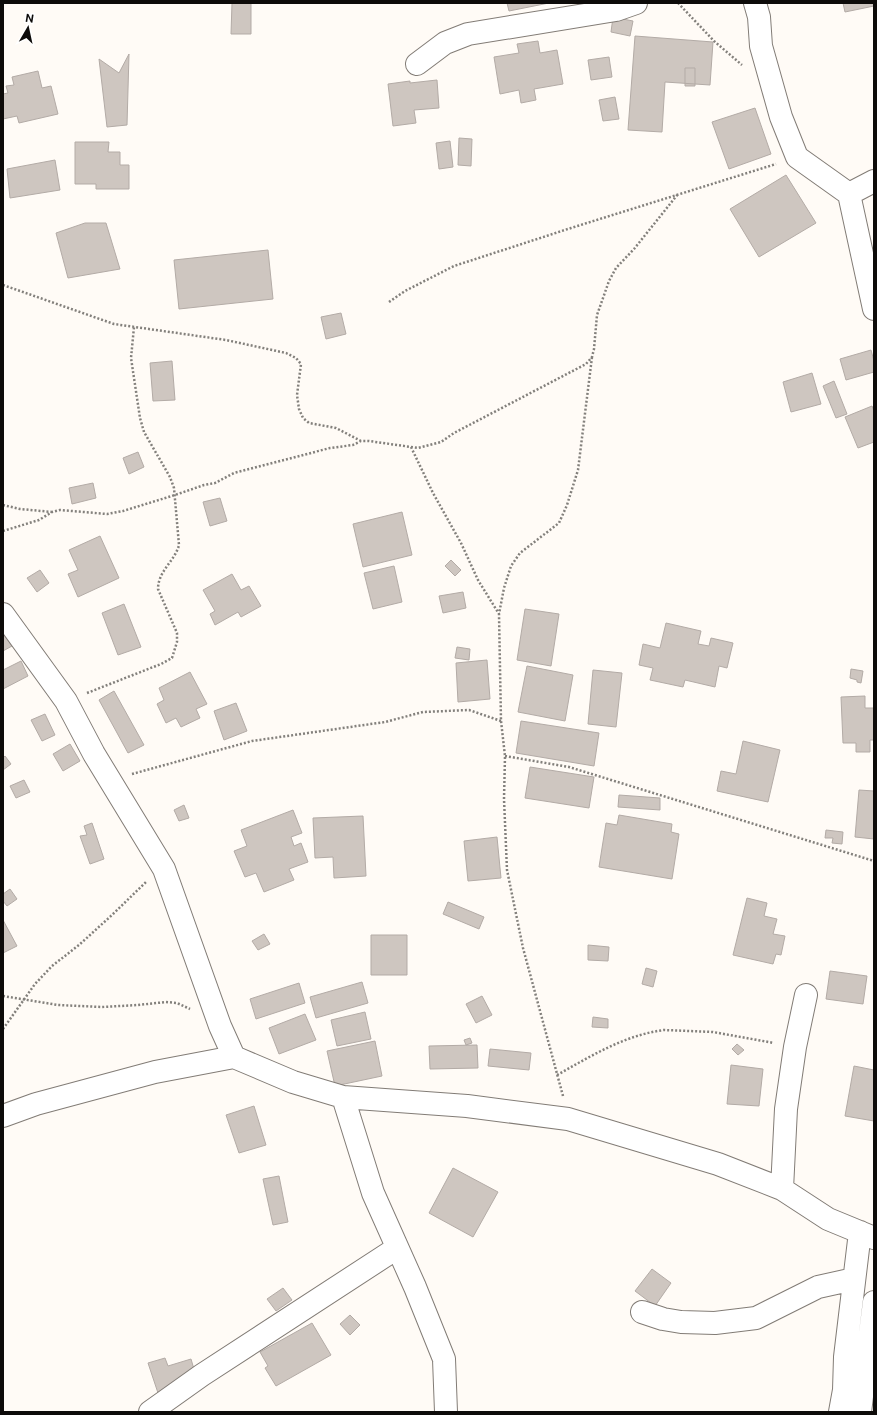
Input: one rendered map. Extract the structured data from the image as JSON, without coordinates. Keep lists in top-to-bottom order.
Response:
{
  "north": "top"
}
